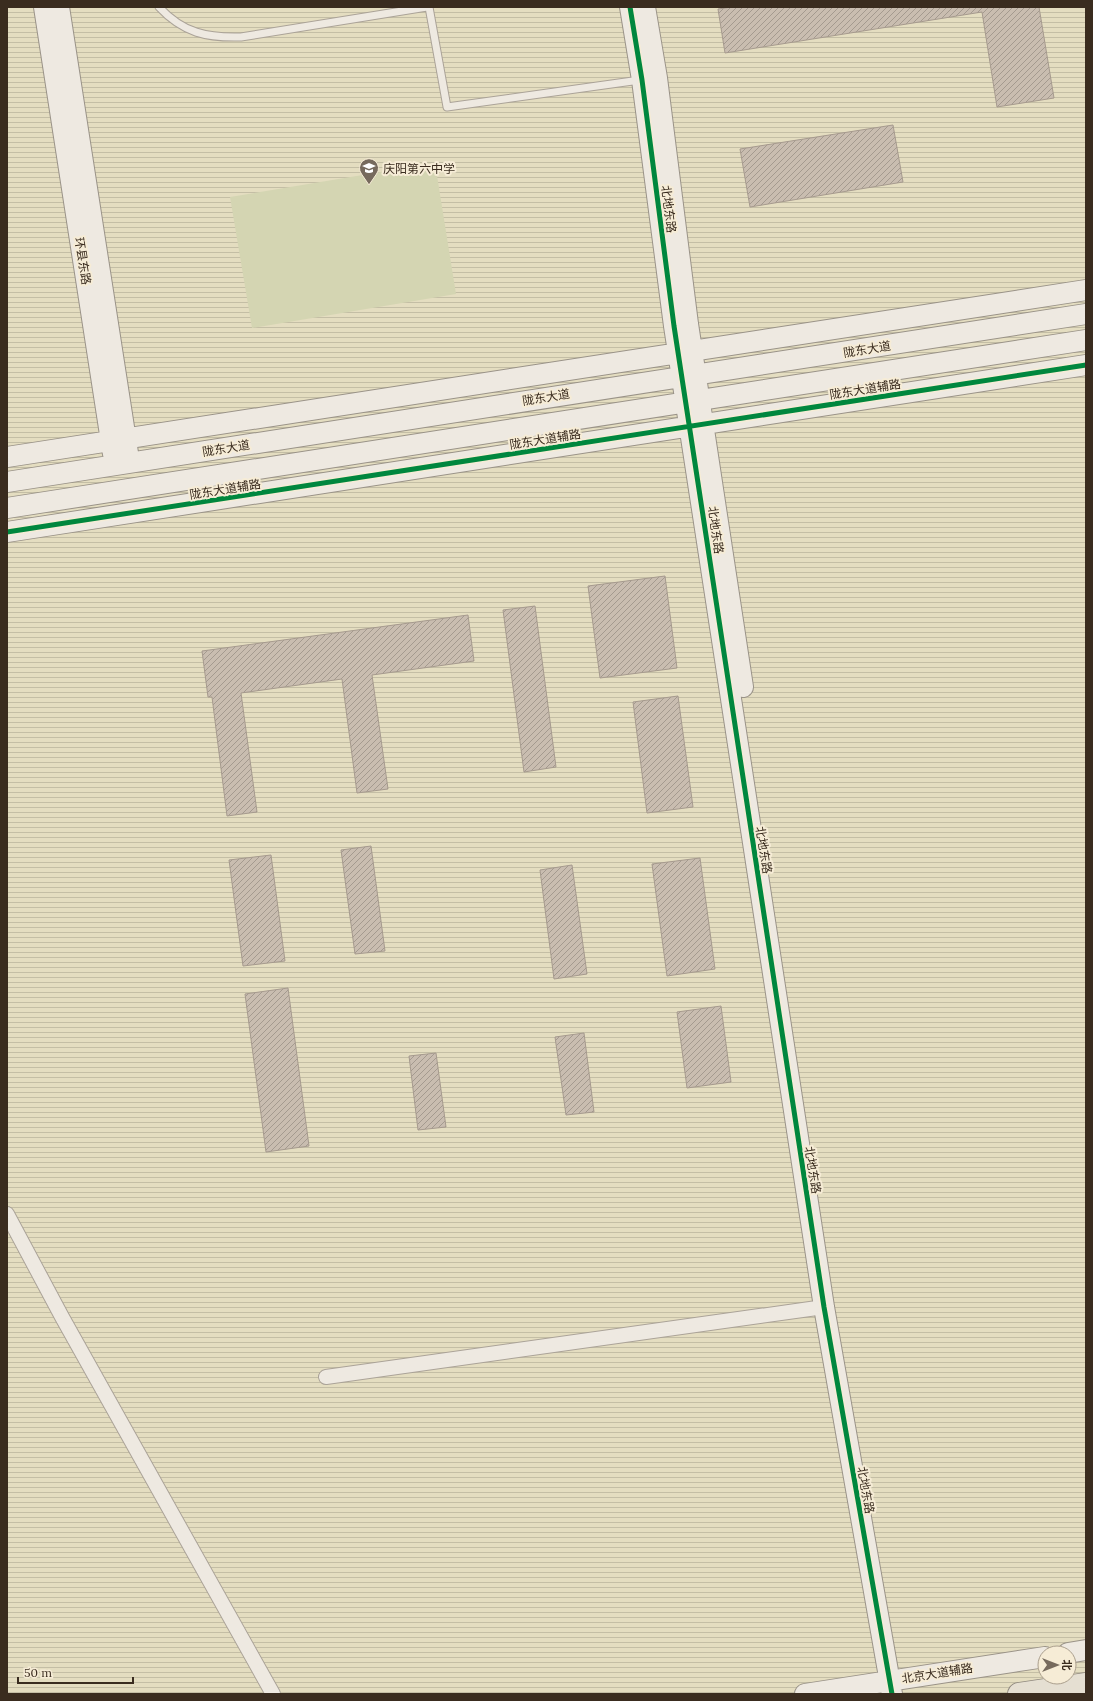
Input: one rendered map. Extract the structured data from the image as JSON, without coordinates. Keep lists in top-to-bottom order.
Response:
{
  "streets": {
    "street": [
      "北地东路",
      "环县东路",
      "陇东大道",
      "陇东大道辅路",
      "北京大道辅路"
    ]
  },
  "crossings": [
    ["北地东路", "陇东大道"],
    ["北地东路", "陇东大道辅路"],
    ["北地东路", "北京大道辅路"],
    ["环县东路", "陇东大道"],
    ["环县东路", "陇东大道辅路"]
  ],
  "places": {
    "school or university": ["庆阳第六中学"]
  },
  "scale_bar": "50 m",
  "north": "right"
}
